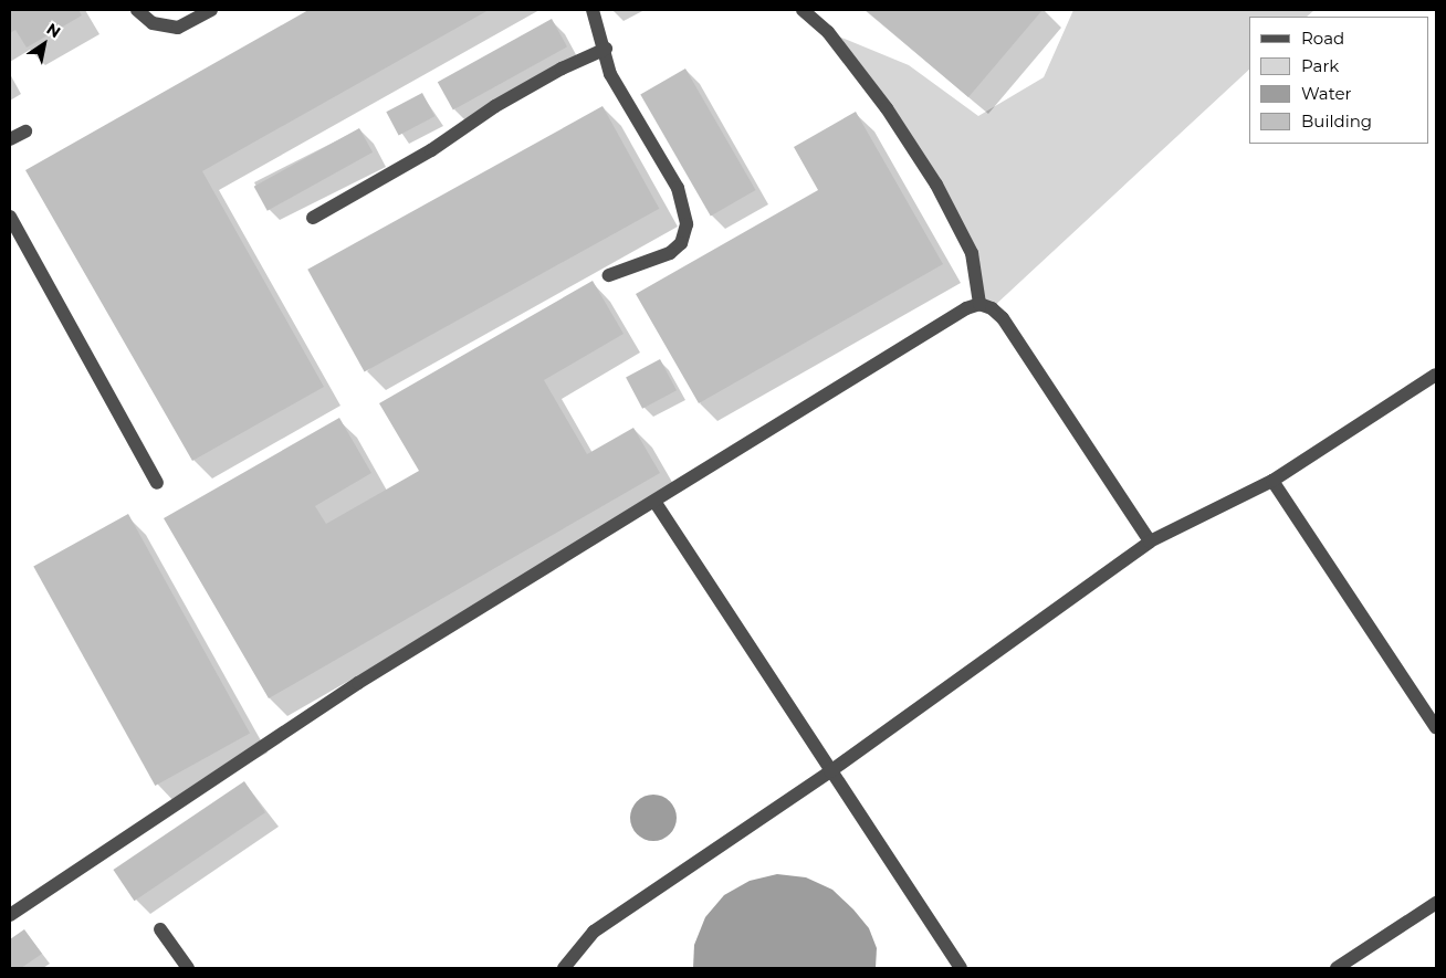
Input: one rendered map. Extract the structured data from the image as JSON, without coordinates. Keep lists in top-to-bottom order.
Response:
{
  "legend": [
    "Road",
    "Park",
    "Water",
    "Building"
  ],
  "north": "top right"
}
